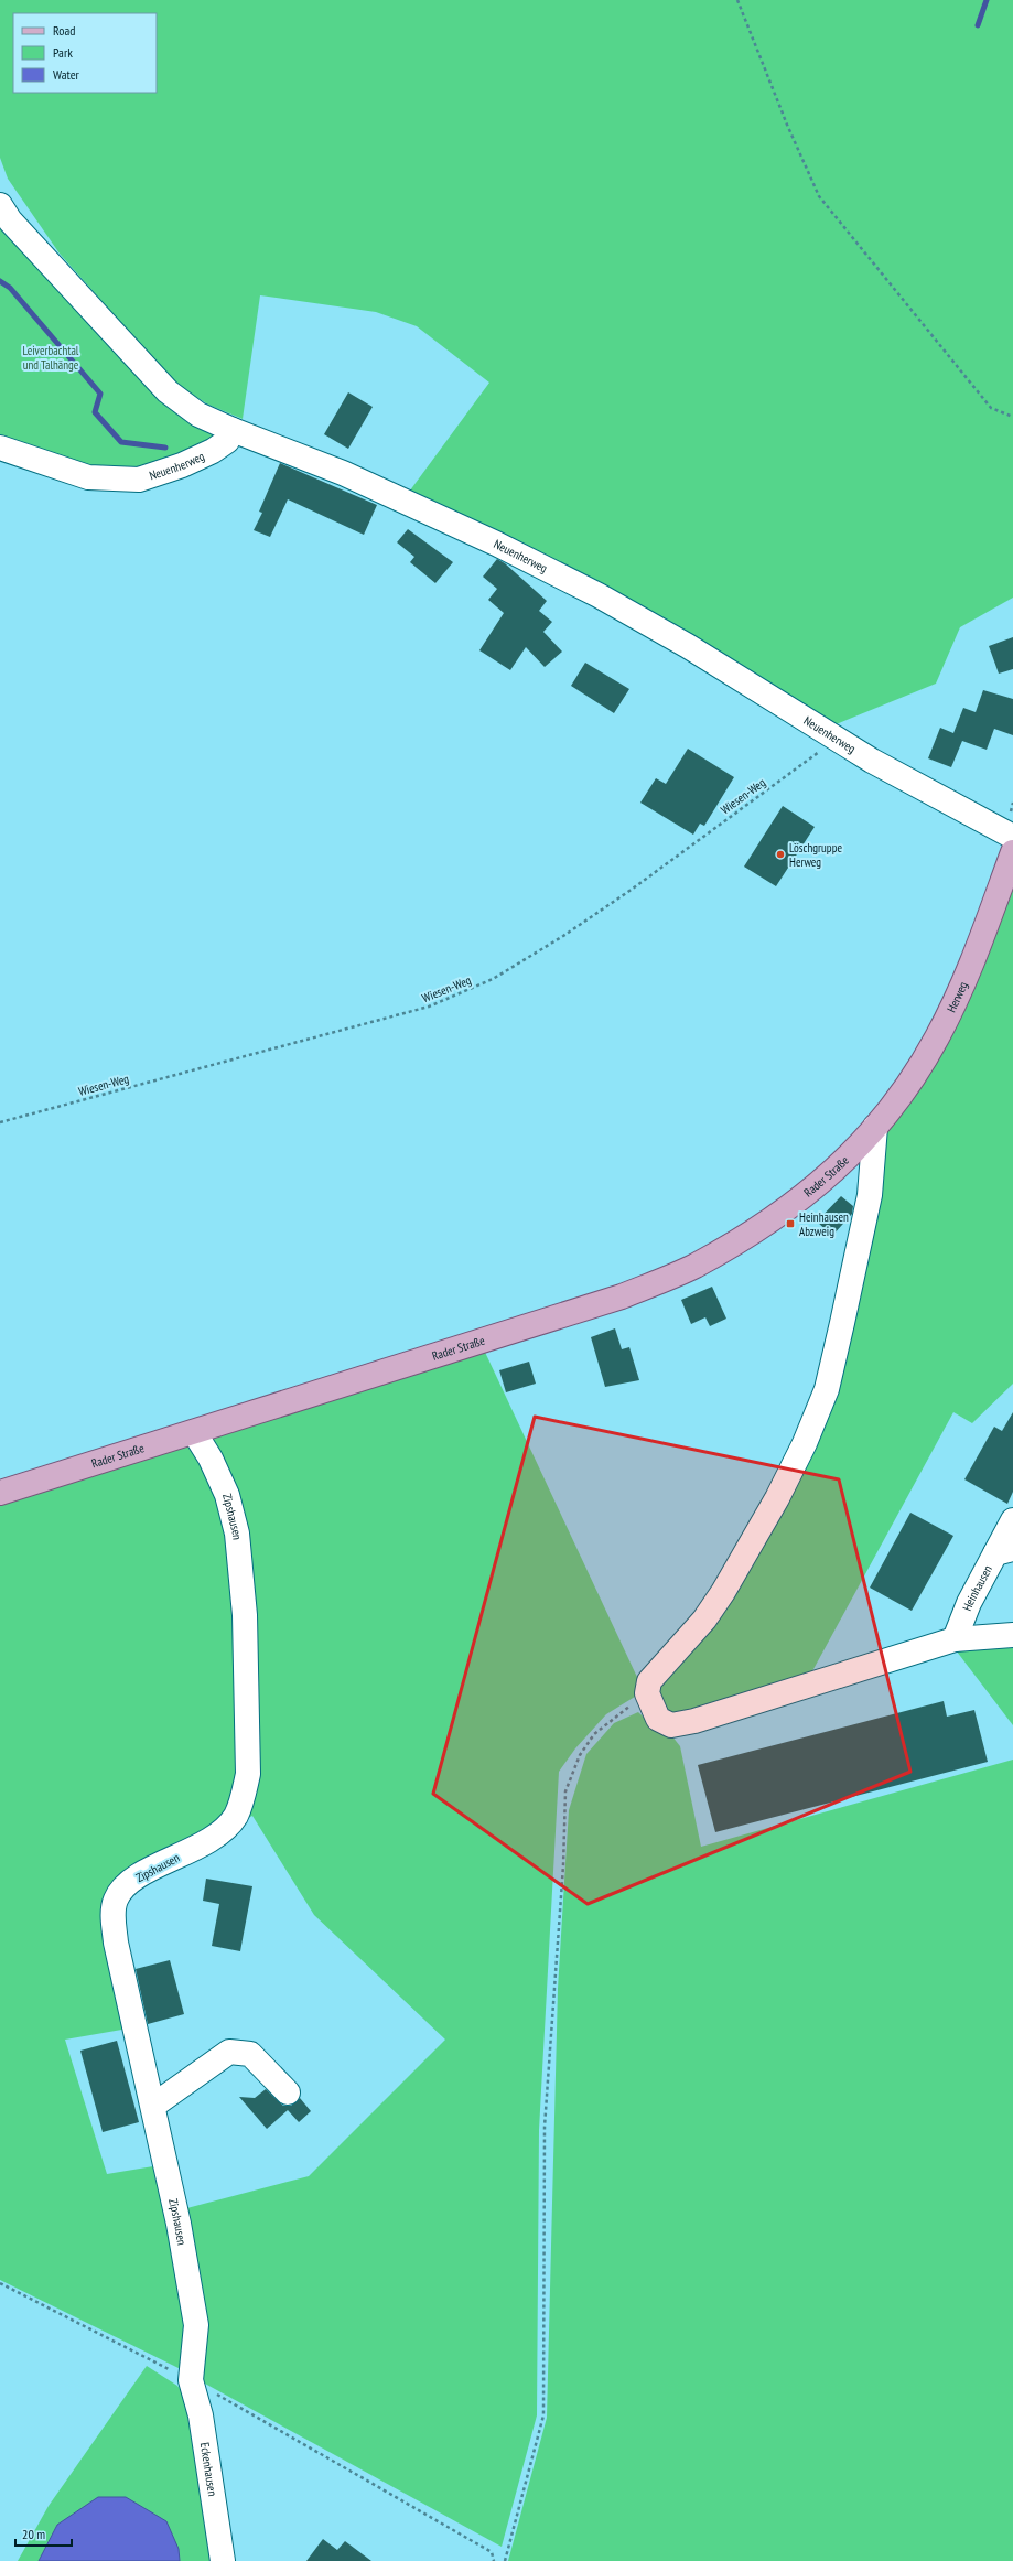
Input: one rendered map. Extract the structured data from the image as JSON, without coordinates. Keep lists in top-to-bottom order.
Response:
{
  "streets": {
    "main road": ["Herweg", "Rader Straße"],
    "street": [
      "Neuenherweg",
      "Zipshausen",
      "Heinhausen",
      "Eckenhausen"
    ],
    "path": ["Wiesen-Weg"]
  },
  "crossings": [
    ["Neuenherweg", "Wiesen-Weg"],
    ["Herweg", "Rader Straße"],
    ["Rader Straße", "Zipshausen"],
    ["Zipshausen", "Eckenhausen"]
  ],
  "parks": ["Leiverbachtal und Talhänge"],
  "places": {
    "other": ["Löschgruppe Herweg"],
    "transit": ["Heinhausen Abzweig"]
  },
  "legend": ["Road", "Park", "Water"],
  "scale_bar": "20 m"
}
